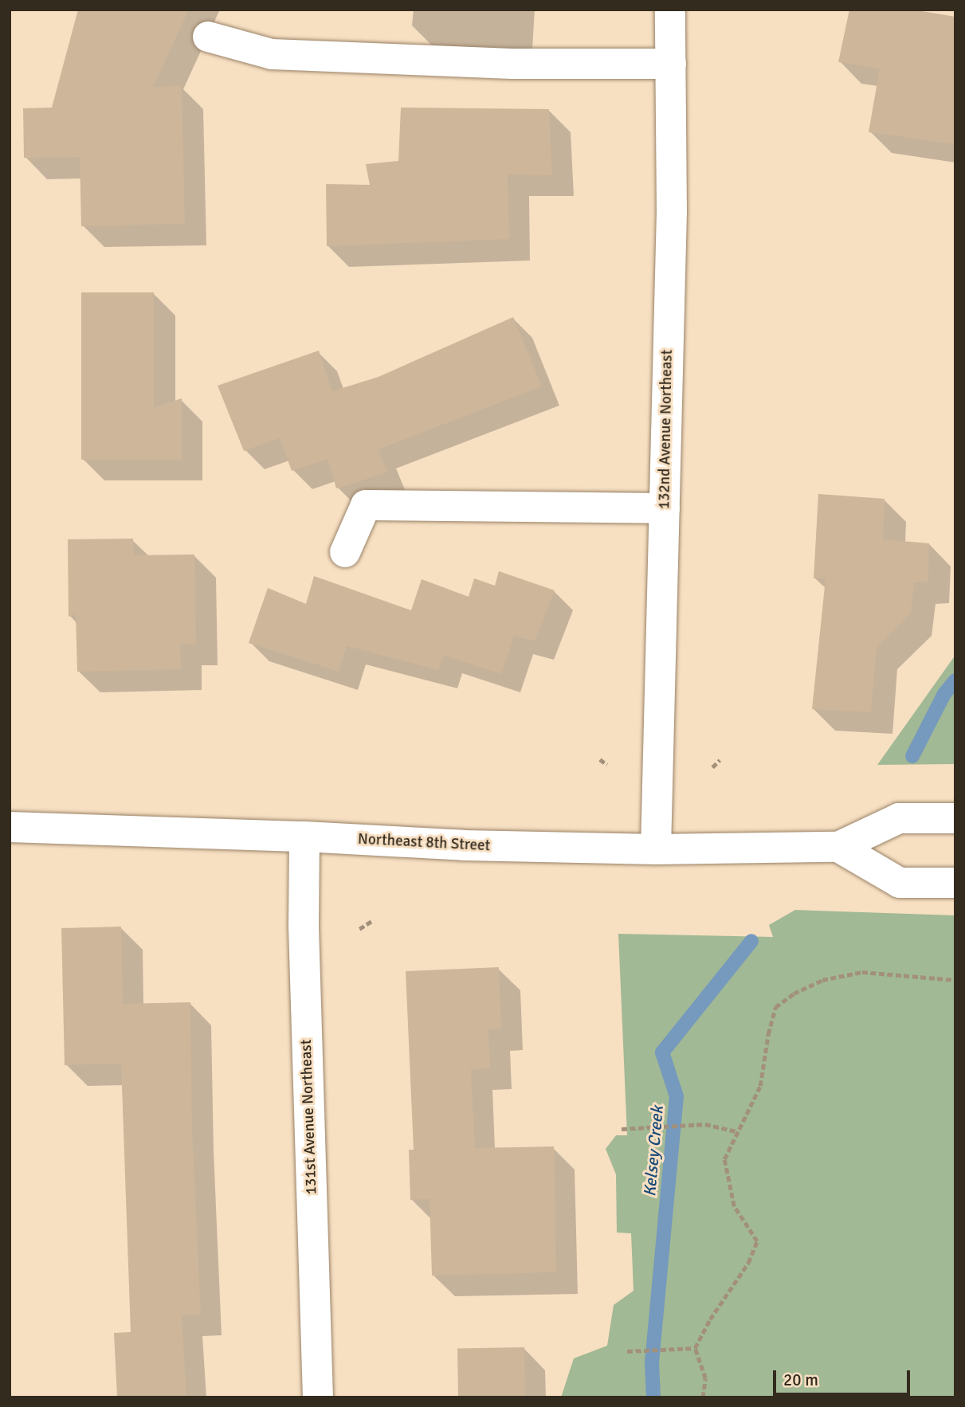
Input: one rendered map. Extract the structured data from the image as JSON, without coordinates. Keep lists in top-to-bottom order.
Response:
{
  "streets": {
    "street": ["132nd Avenue Northeast", "Northeast 8th Street", "131st Avenue Northeast"]
  },
  "crossings": [
    ["132nd Avenue Northeast", "Northeast 8th Street"],
    ["Northeast 8th Street", "131st Avenue Northeast"]
  ],
  "water": ["Kelsey Creek"],
  "scale_bar": "20 m"
}
